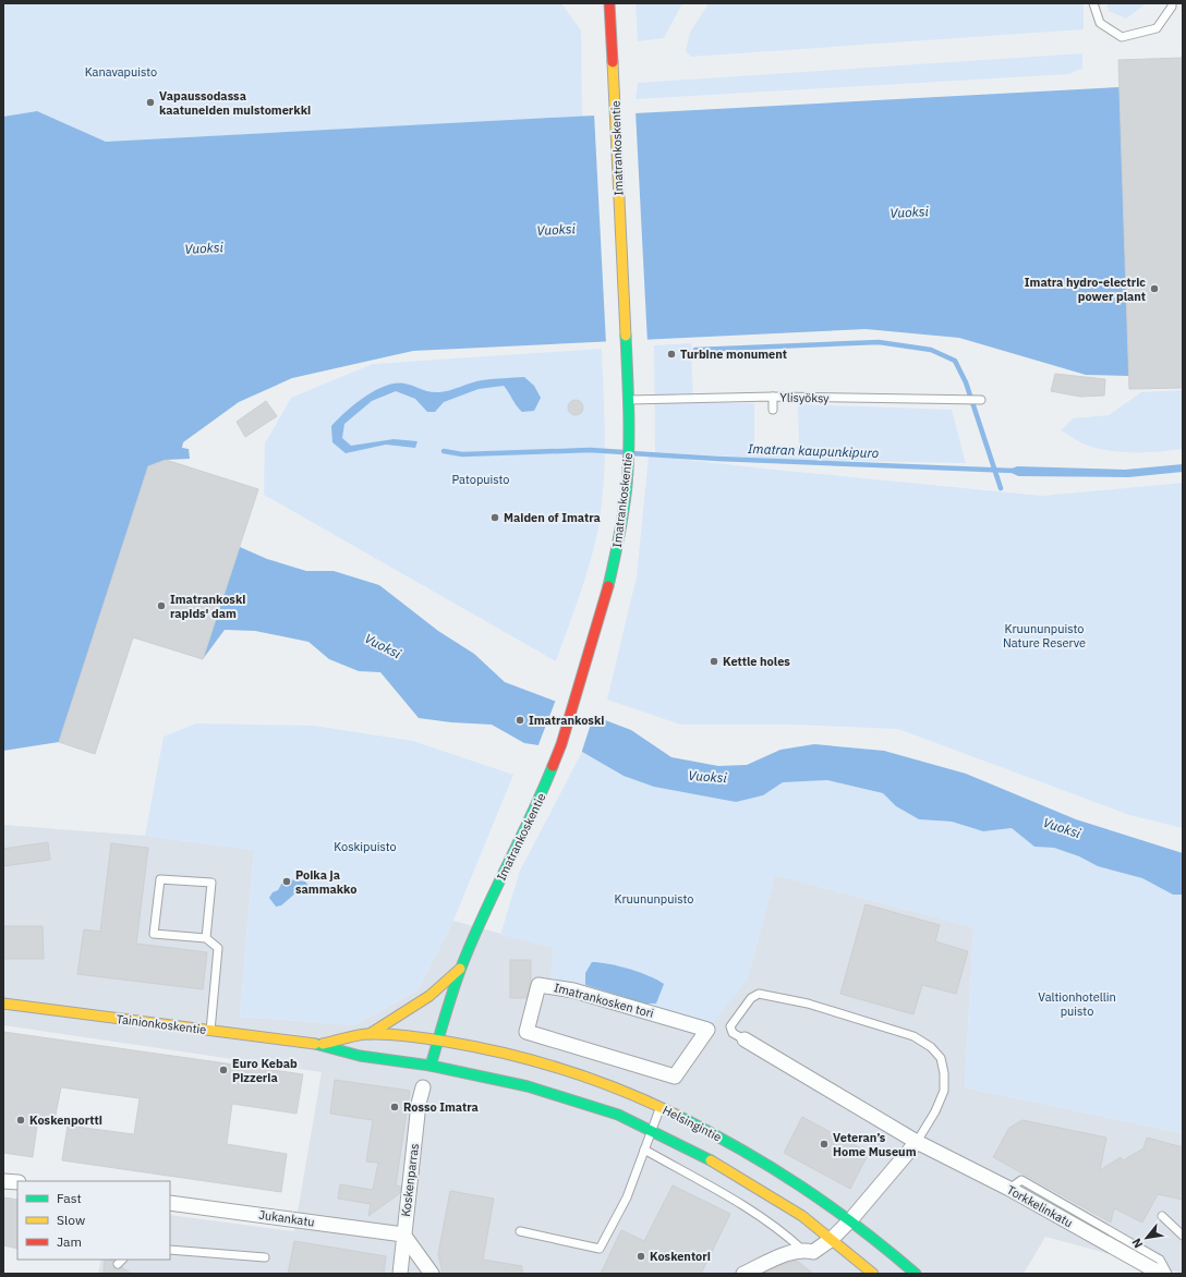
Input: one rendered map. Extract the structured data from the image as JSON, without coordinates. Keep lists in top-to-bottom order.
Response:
{
  "streets": {
    "main road": ["Imatrankoskentie", "Tainionkoskentie", "Helsingintie"],
    "street": [
      "Imatrankosken tori",
      "Koskenparras",
      "Torkkelinkatu",
      "Jukankatu"
    ],
    "lane": ["Ylisyöksy"]
  },
  "crossings": [
    ["Imatrankoskentie", "Ylisyöksy"],
    ["Imatrankoskentie", "Tainionkoskentie"],
    ["Imatrankoskentie", "Helsingintie"],
    ["Tainionkoskentie", "Helsingintie"],
    ["Koskenparras", "Jukankatu"]
  ],
  "water": ["Vuoksi", "Imatran kaupunkipuro"],
  "parks": [
    "Kanavapuisto",
    "Patopuisto",
    "Kruununpuisto Nature Reserve",
    "Koskipuisto",
    "Kruununpuisto",
    "Valtionhotellin puisto"
  ],
  "places": [
    "Vapaussodassa kaatuneiden muistomerkki",
    "Imatra hydro-electric power plant",
    "Turbine monument",
    "Maiden of Imatra",
    "Imatrankoski rapids' dam",
    "Kettle holes",
    "Imatrankoski",
    "Poika ja sammakko",
    "Euro Kebab Pizzeria",
    "Rosso Imatra",
    "Koskenportti",
    "Veteran’s Home Museum",
    "Koskentori"
  ],
  "legend": ["Fast", "Slow", "Jam"],
  "north": "bottom left"
}
